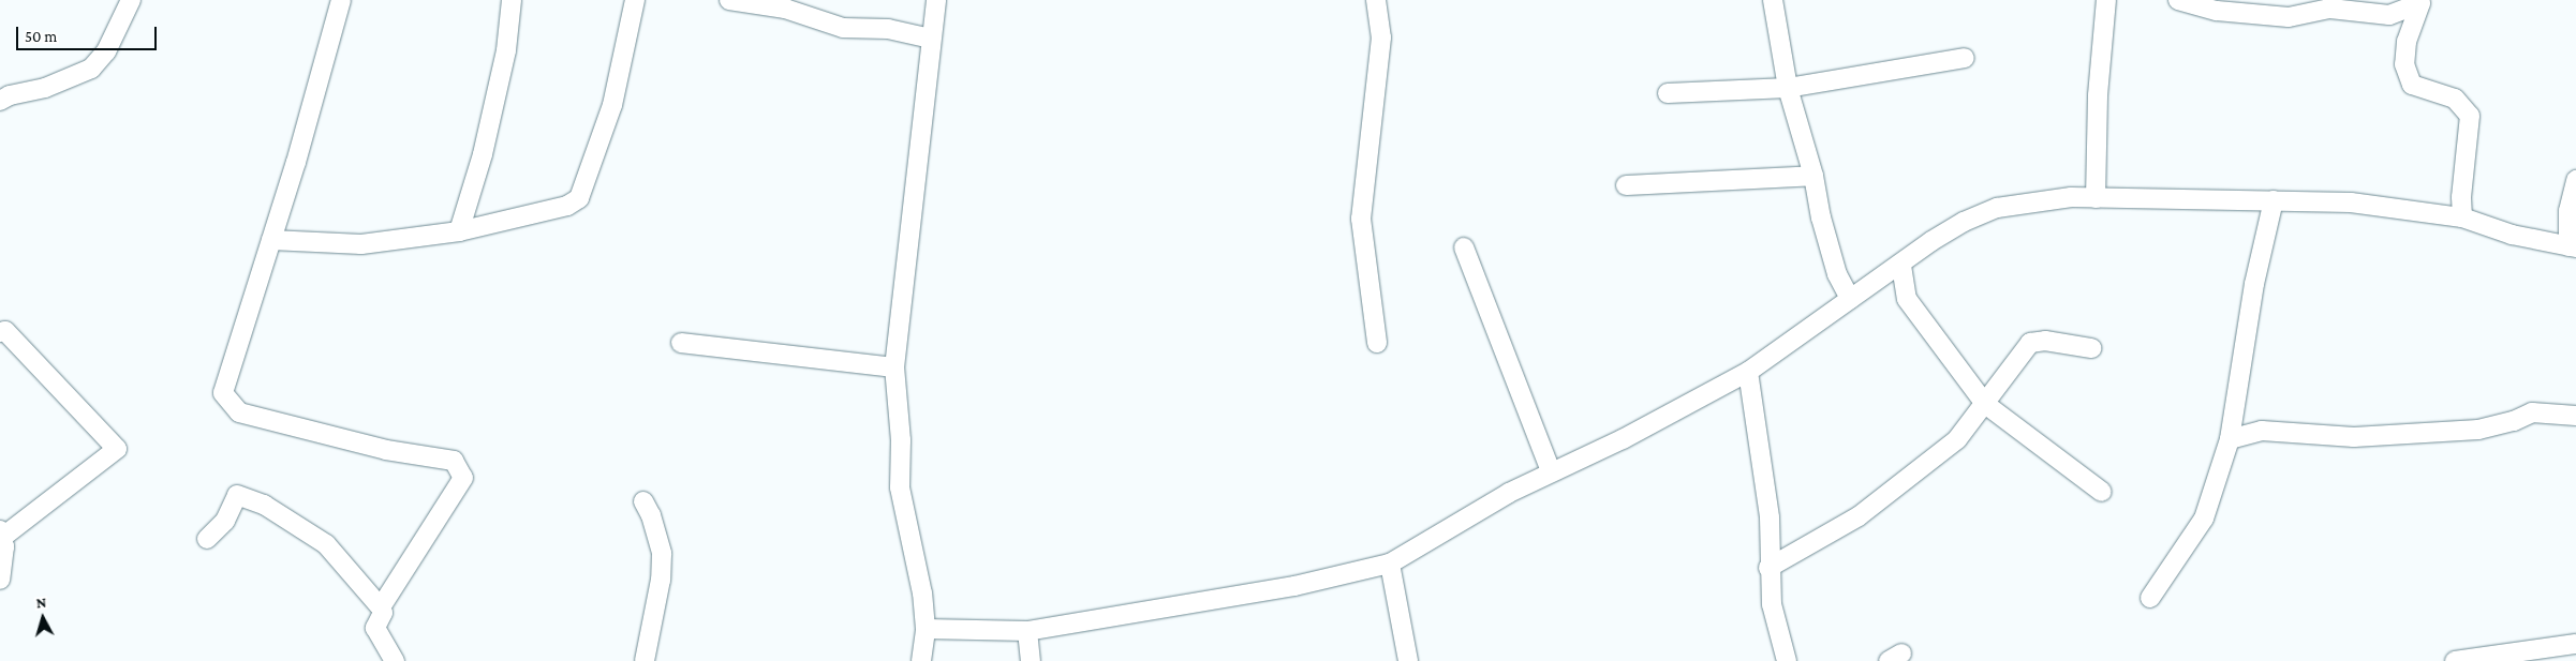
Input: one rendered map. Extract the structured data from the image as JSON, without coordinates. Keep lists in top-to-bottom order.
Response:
{
  "scale_bar": "50 m",
  "north": "top"
}
